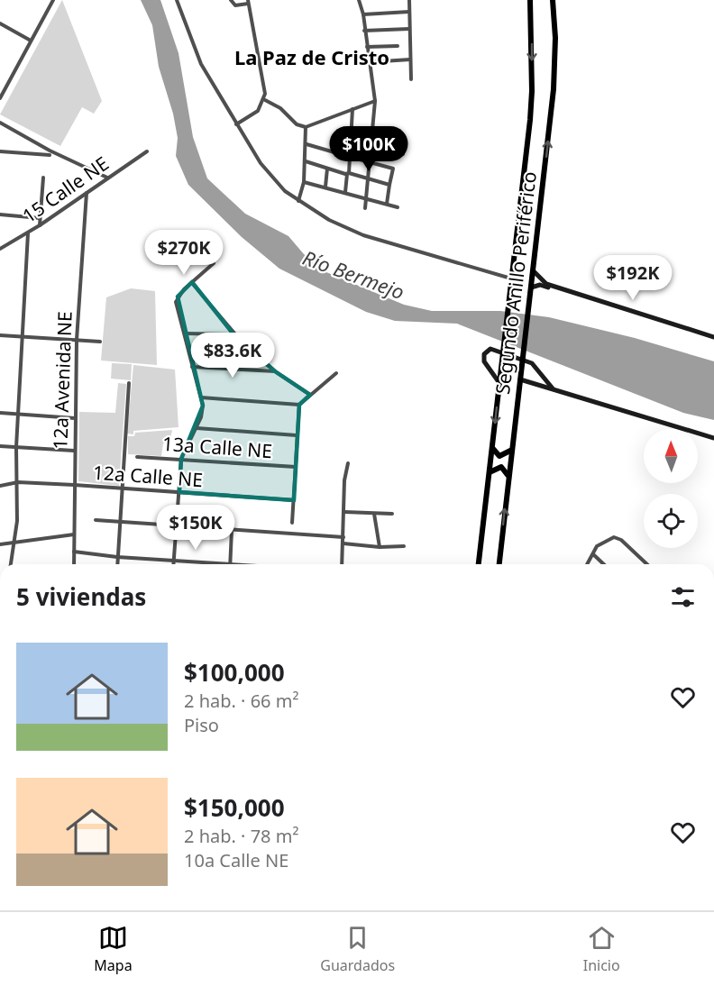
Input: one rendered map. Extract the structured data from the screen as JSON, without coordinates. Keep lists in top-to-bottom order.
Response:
{
  "streets": {
    "main road": ["Segundo Anillo Periférico"],
    "street": [
      "15 Calle NE",
      "12a Avenida NE",
      "13a Calle NE",
      "12a Calle NE"
    ]
  },
  "crossings": [
    ["15 Calle NE", "12a Avenida NE"],
    ["12a Avenida NE", "12a Calle NE"]
  ],
  "districts": ["La Paz de Cristo"],
  "water": ["Río Bermejo"],
  "north": "top",
  "page": {
    "price": [
      "$100K",
      "$270K",
      "$192K",
      "$83.6K",
      "$150K"
    ],
    "heading": "5 viviendas",
    "list": [
      {
        "name": "$100,000",
        "note": "2 hab. · 66 m² · Piso"
      },
      {
        "name": "$150,000",
        "note": "2 hab. · 78 m² · 10a Calle NE"
      }
    ],
    "tabs": ["Mapa", "Guardados", "Inicio"]
  }
}
